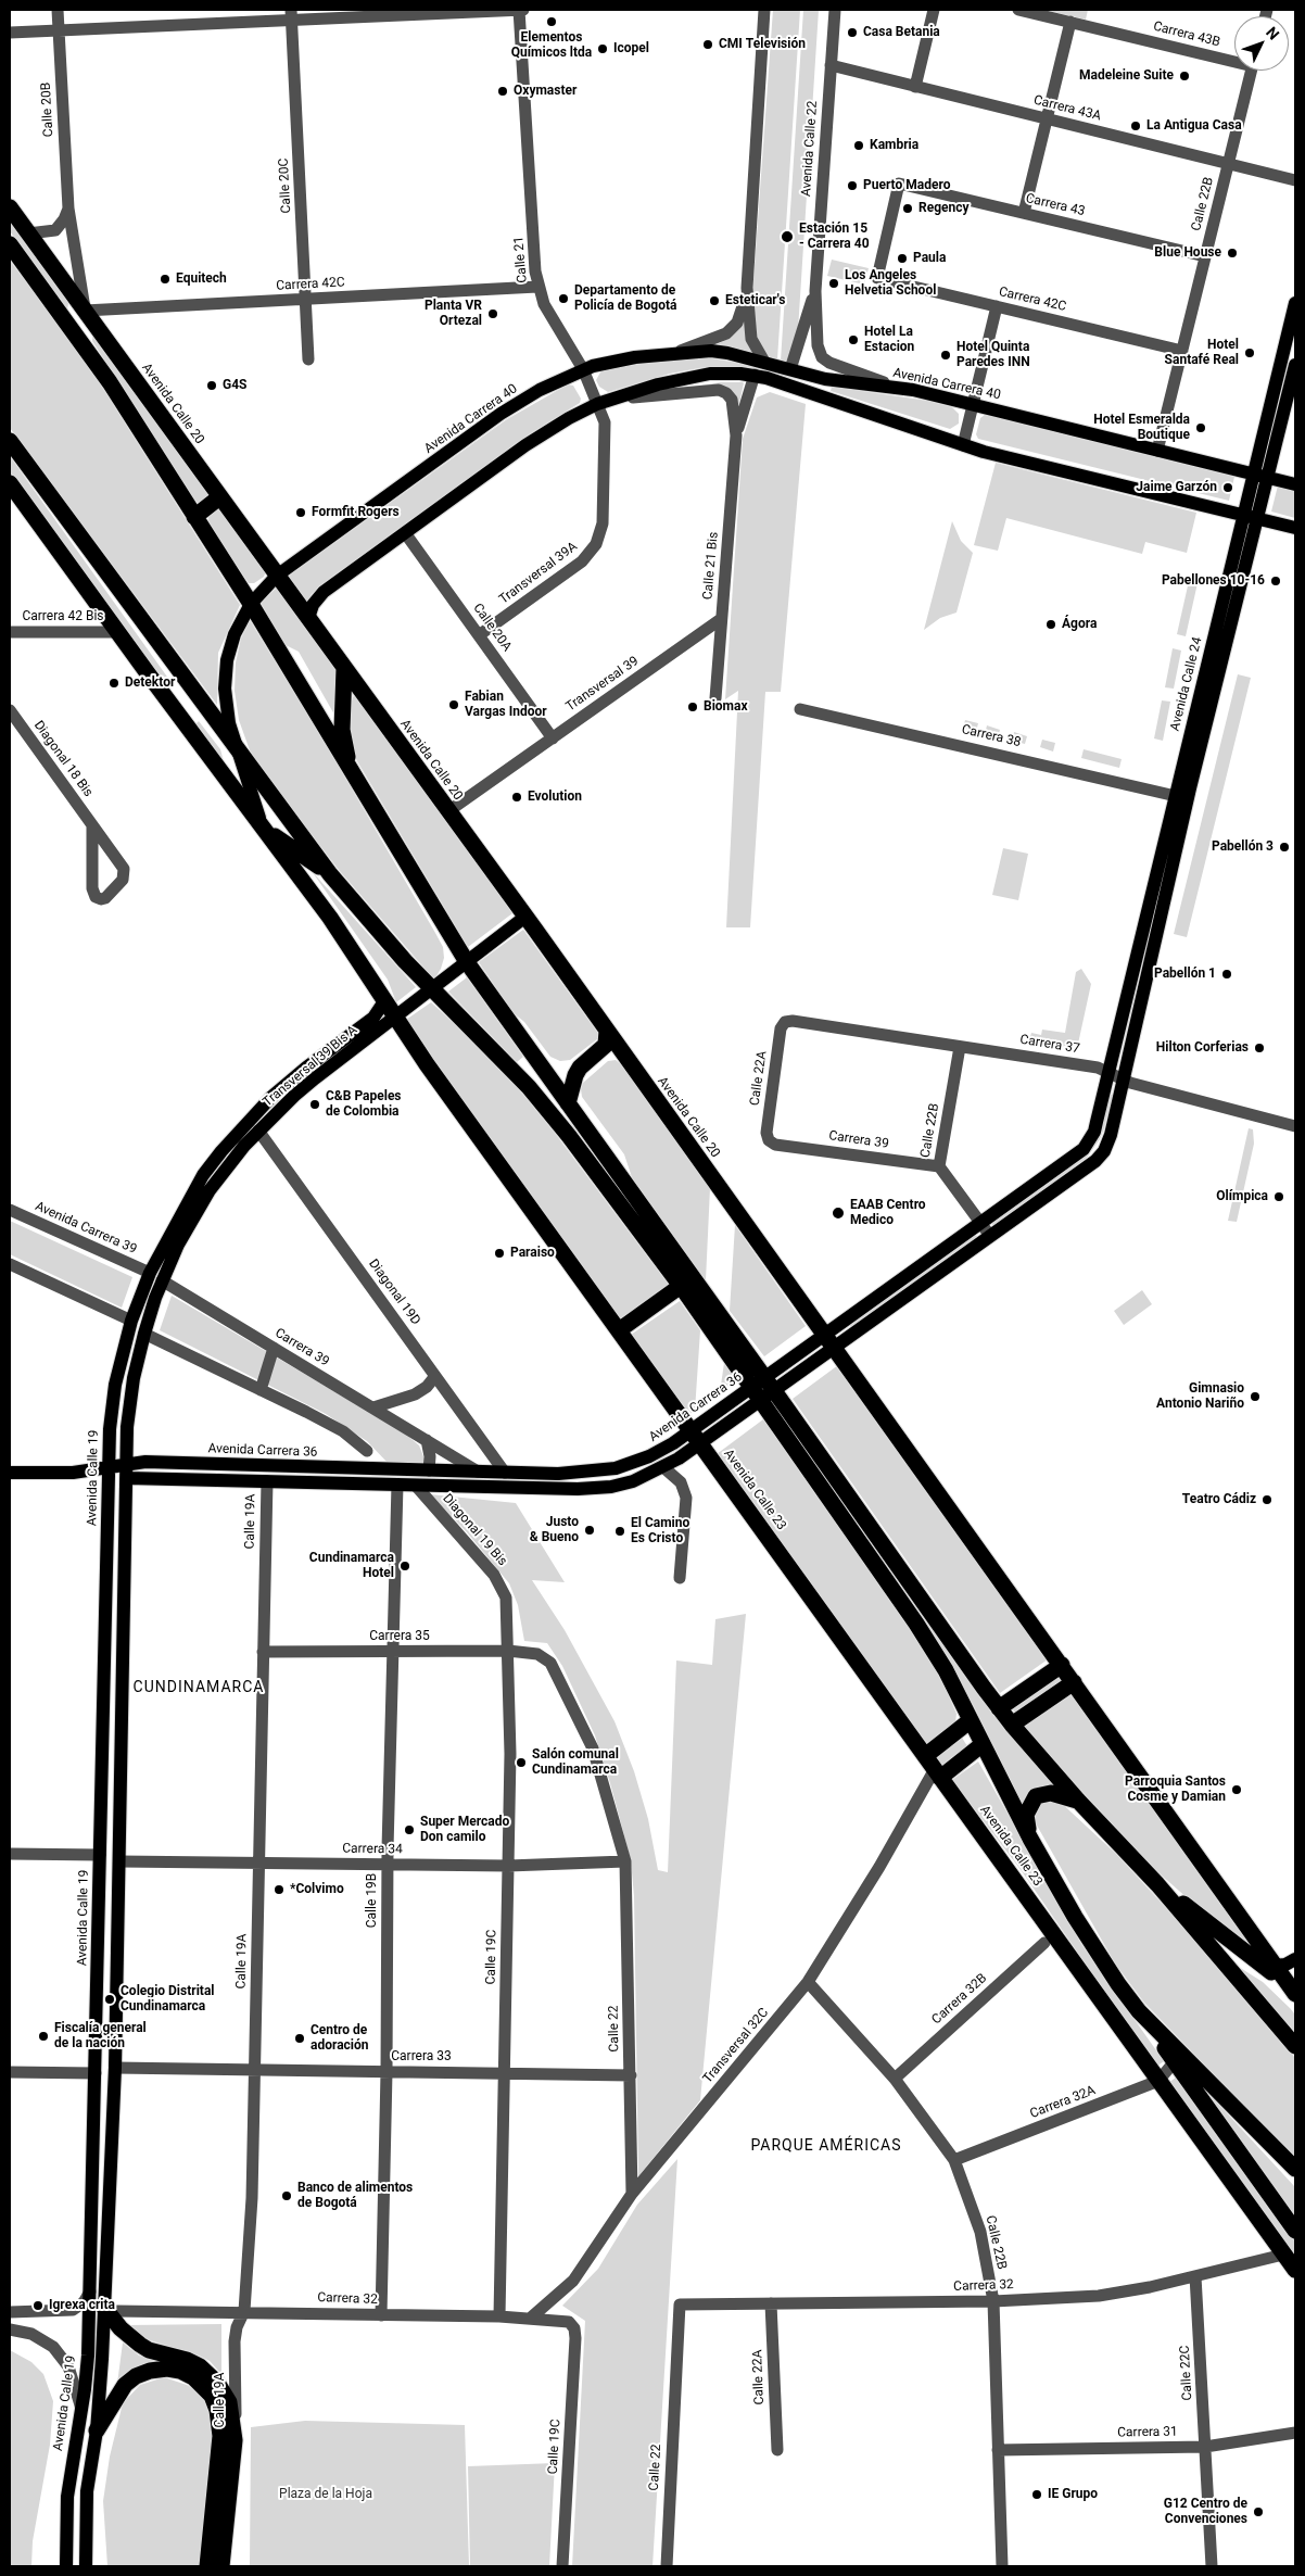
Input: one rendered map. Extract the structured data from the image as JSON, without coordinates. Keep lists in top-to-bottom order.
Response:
{
  "streets": {
    "highway": ["Avenida Calle 20", "Avenida Calle 23"],
    "main road": [
      "Avenida Carrera 40",
      "Avenida Calle 24",
      "Transversal 39 Bis A",
      "Avenida Carrera 36",
      "Avenida Calle 19"
    ],
    "street": [
      "Carrera 43B",
      "Carrera 43A",
      "Calle 20B",
      "Avenida Calle 22",
      "Calle 20C",
      "Calle 22B",
      "Carrera 43",
      "Calle 21",
      "Carrera 42C",
      "Calle 21 Bis",
      "Transversal 39A",
      "Carrera 42 Bis",
      "Calle 20A",
      "Transversal 39",
      "Carrera 38",
      "Diagonal 18 Bis",
      "Carrera 37",
      "Calle 22A",
      "Carrera 39",
      "Avenida Carrera 39",
      "Diagonal 19D",
      "Calle 19A",
      "Diagonal 19 Bis",
      "Carrera 35",
      "Carrera 34",
      "Calle 19B",
      "Calle 19C",
      "Carrera 32B",
      "Calle 22",
      "Transversal 32C",
      "Carrera 33",
      "Carrera 32A",
      "Carrera 32",
      "Calle 22C",
      "Carrera 31"
    ]
  },
  "crossings": [
    ["Carrera 43A", "Avenida Calle 22"],
    ["Carrera 43A", "Calle 22B"],
    ["Calle 20B", "Carrera 42C"],
    ["Calle 20B", "Avenida Calle 20"],
    ["Avenida Calle 22", "Avenida Carrera 40"],
    ["Calle 20C", "Carrera 42C"],
    ["Calle 22B", "Carrera 43"],
    ["Calle 22B", "Carrera 42C"],
    ["Calle 22B", "Avenida Carrera 40"],
    ["Calle 22B", "Carrera 37"],
    ["Calle 22B", "Carrera 39"],
    ["Calle 22B", "Avenida Carrera 36"],
    ["Calle 22B", "Carrera 32B"],
    ["Calle 22B", "Transversal 32C"],
    ["Calle 22B", "Carrera 32A"],
    ["Calle 22B", "Carrera 32"],
    ["Calle 22B", "Carrera 31"],
    ["Carrera 43", "Carrera 42C"],
    ["Calle 21", "Carrera 42C"],
    ["Calle 21", "Avenida Carrera 40"],
    ["Calle 21", "Calle 21 Bis"],
    ["Calle 21", "Transversal 39A"],
    ["Carrera 42C", "Avenida Calle 20"],
    ["Avenida Carrera 40", "Avenida Calle 20"],
    ["Avenida Carrera 40", "Avenida Calle 24"],
    ["Avenida Calle 20", "Transversal 39"],
    ["Avenida Calle 20", "Transversal 39 Bis A"],
    ["Avenida Calle 20", "Avenida Carrera 36"],
    ["Calle 21 Bis", "Transversal 39"],
    ["Transversal 39A", "Calle 20A"],
    ["Calle 20A", "Transversal 39"],
    ["Avenida Calle 24", "Carrera 38"],
    ["Avenida Calle 24", "Carrera 37"],
    ["Avenida Calle 24", "Avenida Carrera 36"],
    ["Carrera 37", "Calle 22A"],
    ["Carrera 37", "Avenida Carrera 36"],
    ["Transversal 39 Bis A", "Carrera 39"],
    ["Transversal 39 Bis A", "Avenida Carrera 39"],
    ["Transversal 39 Bis A", "Diagonal 19D"],
    ["Transversal 39 Bis A", "Avenida Calle 19"],
    ["Calle 22A", "Carrera 39"],
    ["Calle 22A", "Carrera 32"],
    ["Carrera 39", "Avenida Carrera 36"],
    ["Avenida Carrera 39", "Avenida Calle 19"],
    ["Diagonal 19D", "Avenida Carrera 36"],
    ["Avenida Carrera 36", "Avenida Calle 19"],
    ["Avenida Carrera 36", "Avenida Calle 23"],
    ["Avenida Carrera 36", "Calle 19A"],
    ["Avenida Carrera 36", "Diagonal 19 Bis"],
    ["Avenida Carrera 36", "Calle 19B"],
    ["Avenida Calle 23", "Transversal 32C"],
    ["Avenida Calle 23", "Carrera 32A"],
    ["Avenida Calle 23", "Carrera 32"],
    ["Calle 19A", "Carrera 35"],
    ["Calle 19A", "Carrera 34"],
    ["Calle 19A", "Carrera 33"],
    ["Calle 19A", "Carrera 32"],
    ["Diagonal 19 Bis", "Calle 19C"],
    ["Carrera 35", "Carrera 34"],
    ["Carrera 35", "Calle 19B"],
    ["Carrera 35", "Calle 19C"],
    ["Carrera 35", "Calle 22"],
    ["Carrera 34", "Calle 19B"],
    ["Carrera 34", "Calle 19C"],
    ["Carrera 34", "Calle 22"],
    ["Calle 19B", "Carrera 33"],
    ["Calle 19B", "Carrera 32"],
    ["Calle 19C", "Carrera 33"],
    ["Calle 19C", "Carrera 32"],
    ["Calle 22", "Transversal 32C"],
    ["Calle 22", "Carrera 33"],
    ["Calle 22", "Carrera 32"],
    ["Transversal 32C", "Carrera 32"],
    ["Carrera 32", "Calle 22C"],
    ["Calle 22C", "Carrera 31"]
  ],
  "districts": ["CUNDINAMARCA", "PARQUE AMÉRICAS"],
  "parks": ["Plaza de la Hoja"],
  "places": [
    "Elementos Químicos ltda",
    "Casa Betania",
    "CMI Televisión",
    "Icopel",
    "Madeleine Suite",
    "Oxymaster",
    "La Antigua Casa",
    "Kambria",
    "Puerto Madero",
    "Regency",
    "Estación 15 - Carrera 40",
    "Blue House",
    "Paula",
    "Equitech",
    "Los Angeles Helvetia School",
    "Departamento de Policía de Bogotá",
    "Esteticar's",
    "Planta VR Ortezal",
    "Hotel La Estacion",
    "Hotel Santafé Real",
    "Hotel Quinta Paredes INN",
    "G4S",
    "Hotel Esmeralda Boutique",
    "Jaime Garzón",
    "Formfit Rogers",
    "Pabellones 10-16",
    "Ágora",
    "Detektor",
    "Fabian Vargas Indoor",
    "Biomax",
    "Evolution",
    "Pabellón 3",
    "Pabellón 1",
    "Hilton Corferias",
    "C&B Papeles de Colombia",
    "Olímpica",
    "EAAB Centro Medico",
    "Paraiso",
    "Gimnasio Antonio Nariño",
    "Teatro Cádiz",
    "Justo & Bueno",
    "El Camino Es Cristo",
    "Cundinamarca Hotel",
    "Salón comunal Cundinamarca",
    "Parroquia Santos Cosme y Damian",
    "Super Mercado Don camilo",
    "*Colvimo",
    "Colegio Distrital Cundinamarca",
    "Fiscalía general de la nación",
    "Centro de adoración",
    "Banco de alimentos de Bogotá",
    "Igrexa crita",
    "IE Grupo",
    "G12 Centro de Convenciones"
  ],
  "north": "top right"
}
